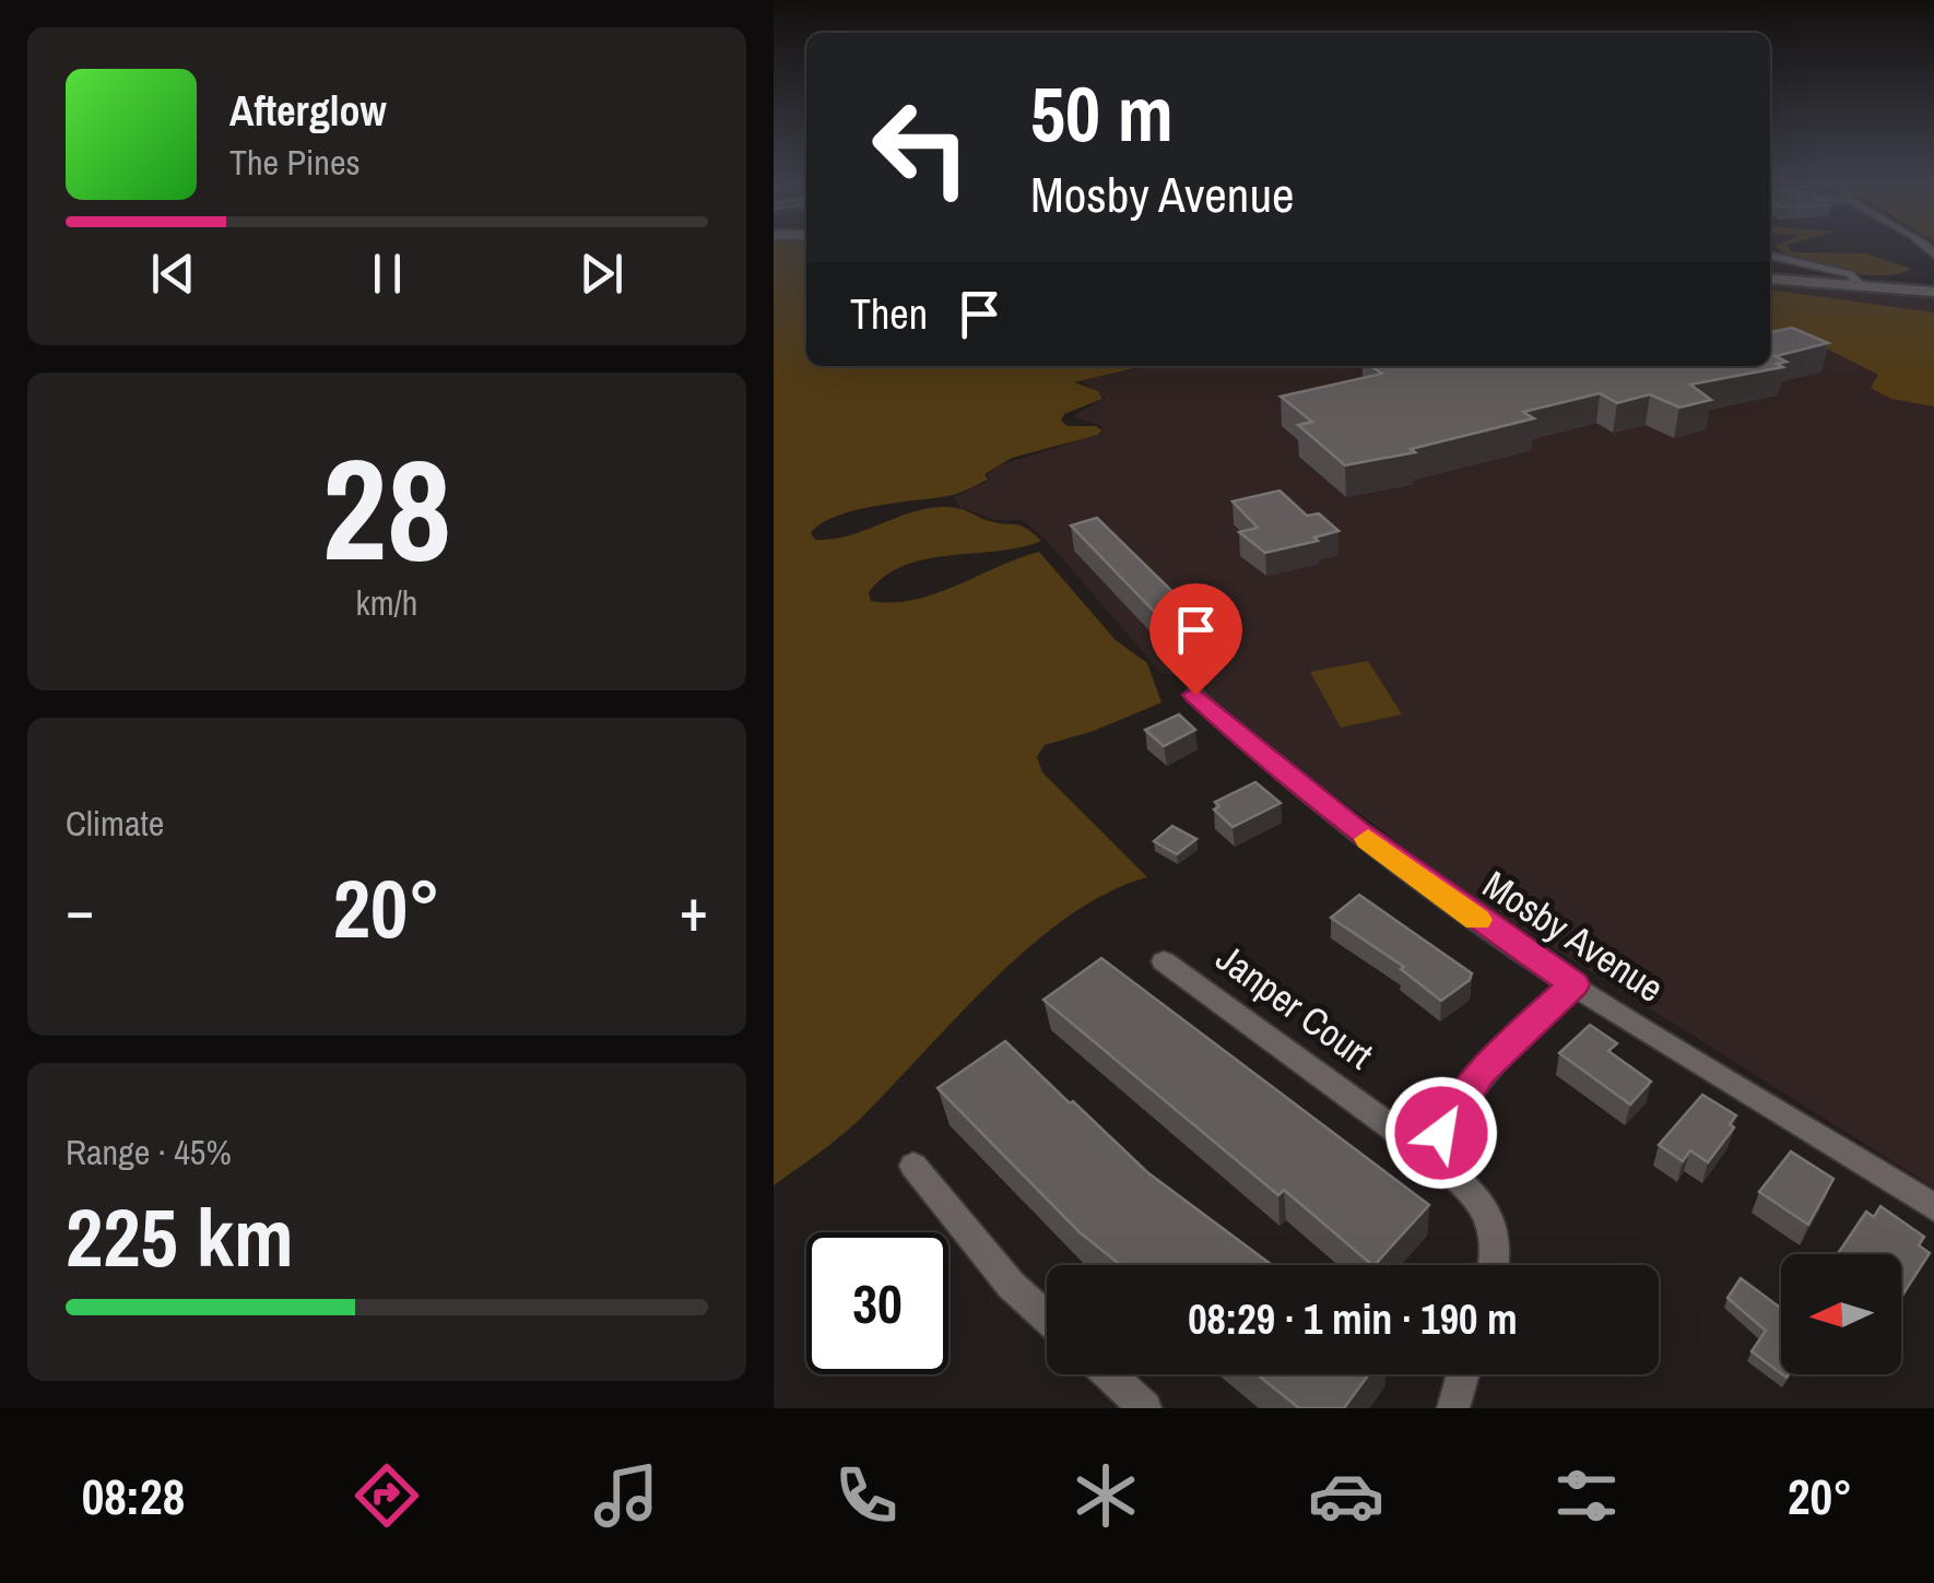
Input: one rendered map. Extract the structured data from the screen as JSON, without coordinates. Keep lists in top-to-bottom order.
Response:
{
  "streets": {
    "street": ["Mosby Avenue", "Janper Court"]
  },
  "north": "left",
  "page": {
    "turn": ["50 m", "Mosby Avenue"],
    "song": ["Afterglow", "The Pines"],
    "then": "Then",
    "tile": [
      ["28", "km/h"],
      "Climate",
      ["Range · 45%", "225 km"]
    ],
    "heat": ["−", "20°", "+"],
    "limit": "30",
    "trip": "08:29 · 1 min · 190 m",
    "tabs": ["08:28", "20°"]
  }
}
